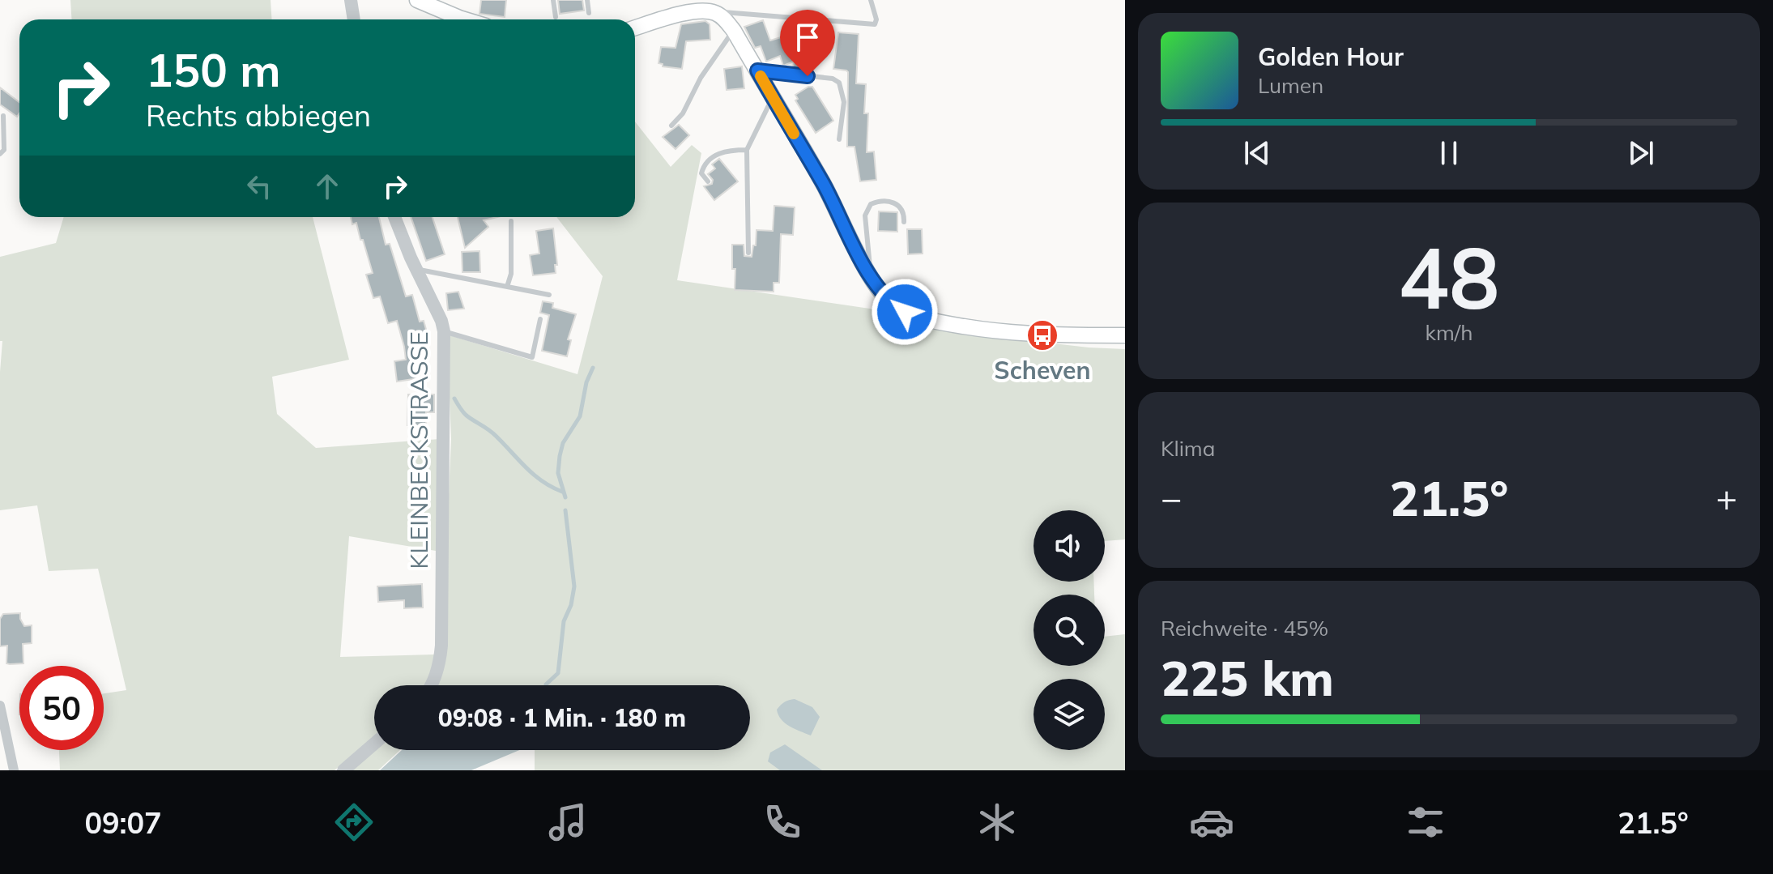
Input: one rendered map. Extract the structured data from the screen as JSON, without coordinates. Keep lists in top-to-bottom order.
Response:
{
  "streets": {
    "street": ["KLEINBECKSTRASSE"]
  },
  "places": {
    "bus stop": ["Scheven"]
  },
  "page": {
    "turn": ["150 m", "Rechts abbiegen"],
    "song": ["Golden Hour", "Lumen"],
    "tile": [
      ["48", "km/h"],
      "Klima",
      ["Reichweite · 45%", "225 km"]
    ],
    "heat": ["−", "21.5°", "+"],
    "limit": "50",
    "trip": "09:08 · 1 Min. · 180 m",
    "tabs": ["09:07", "21.5°"]
  }
}
